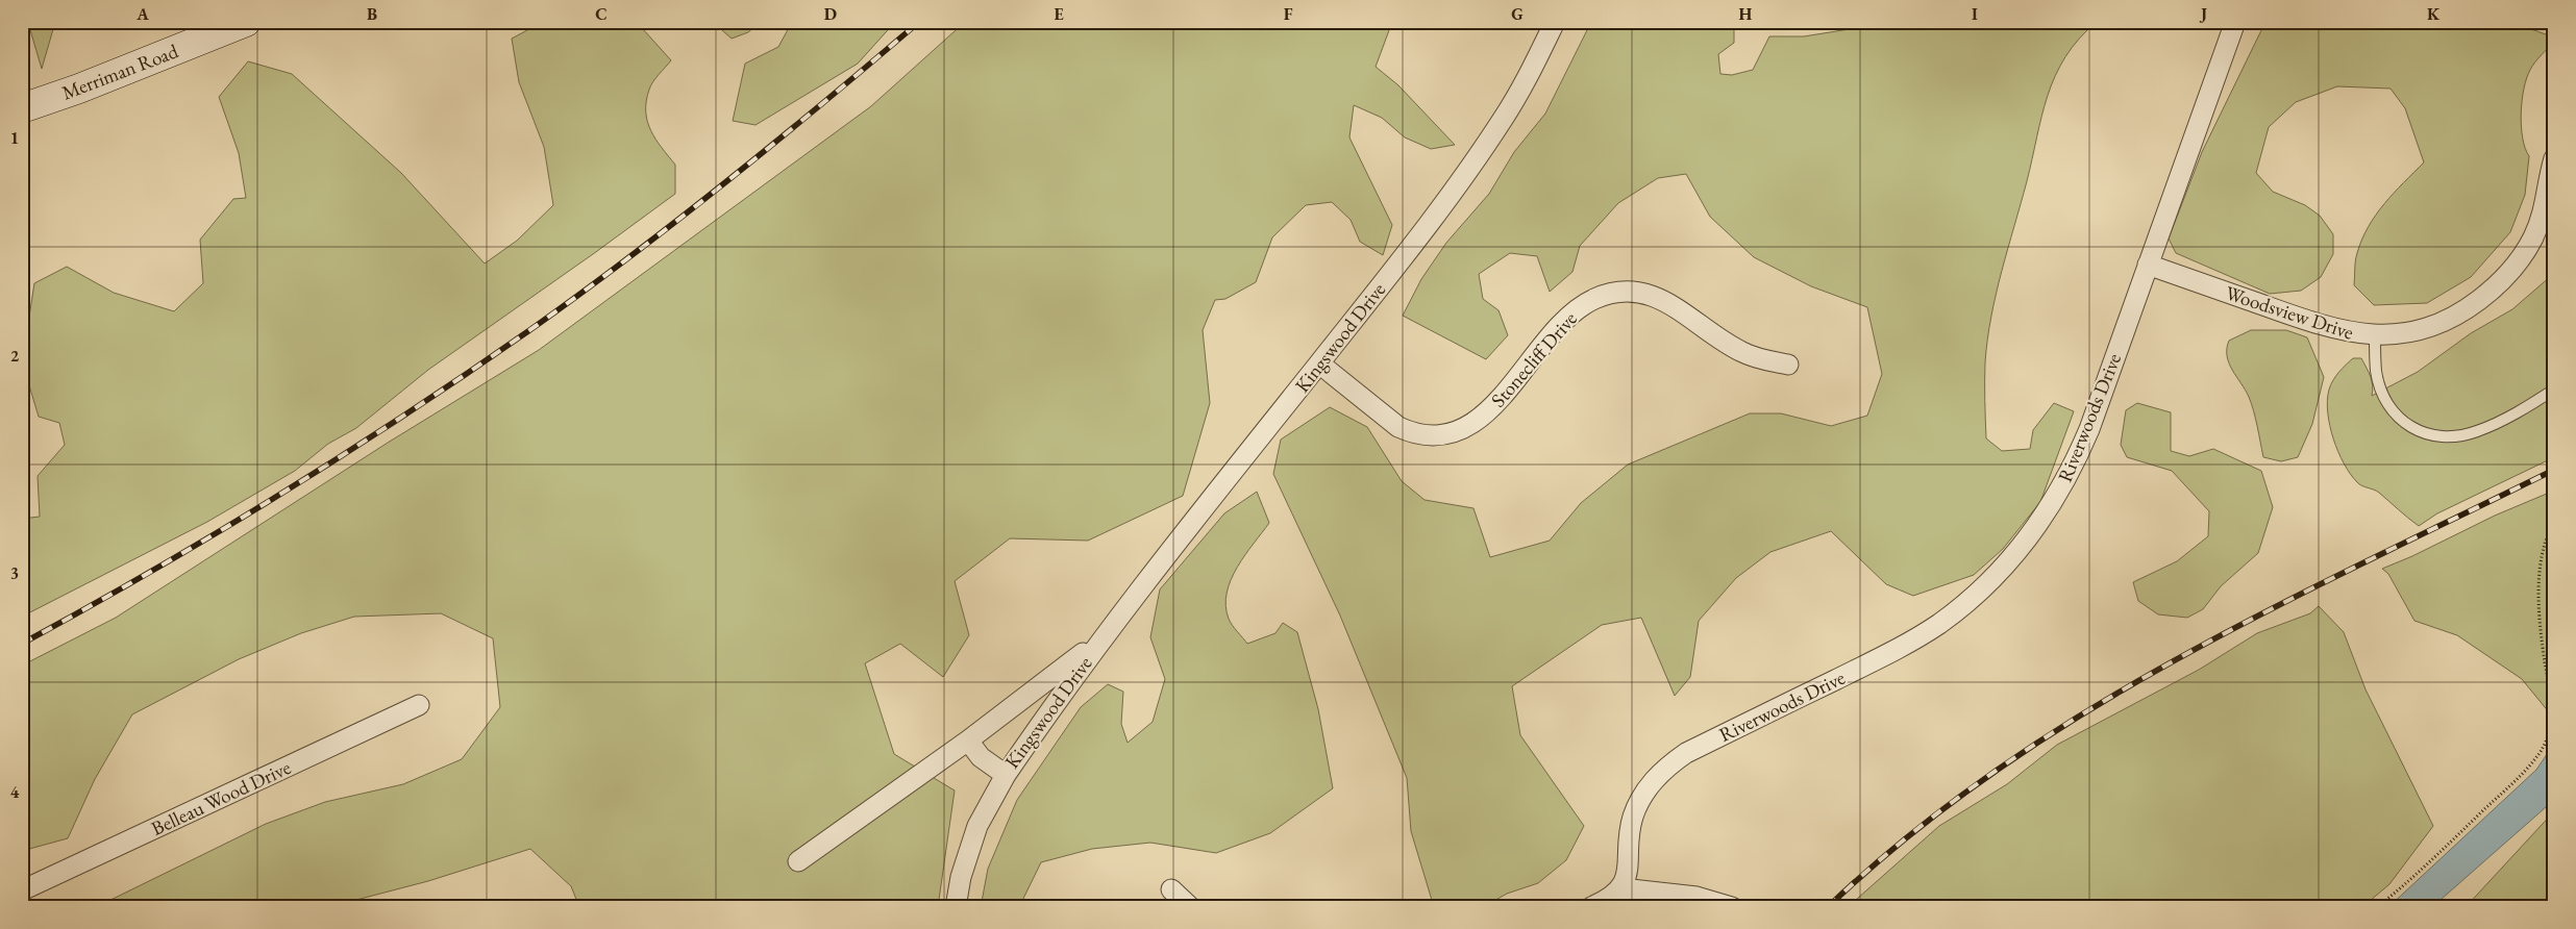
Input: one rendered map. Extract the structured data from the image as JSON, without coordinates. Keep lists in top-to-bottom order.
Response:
{
  "streets": {
    "main road": ["Merriman Road"],
    "street": [
      "Woodsview Drive",
      "Kingswood Drive",
      "Stonecliff Drive",
      "Riverwoods Drive",
      "Belleau Wood Drive"
    ]
  },
  "crossings": [
    ["Woodsview Drive", "Riverwoods Drive"],
    ["Kingswood Drive", "Stonecliff Drive"]
  ],
  "grid": {
    "columns": [
      "A",
      "B",
      "C",
      "D",
      "E",
      "F",
      "G",
      "H",
      "I",
      "J",
      "K"
    ],
    "rows": [
      "1",
      "2",
      "3",
      "4"
    ]
  }
}
